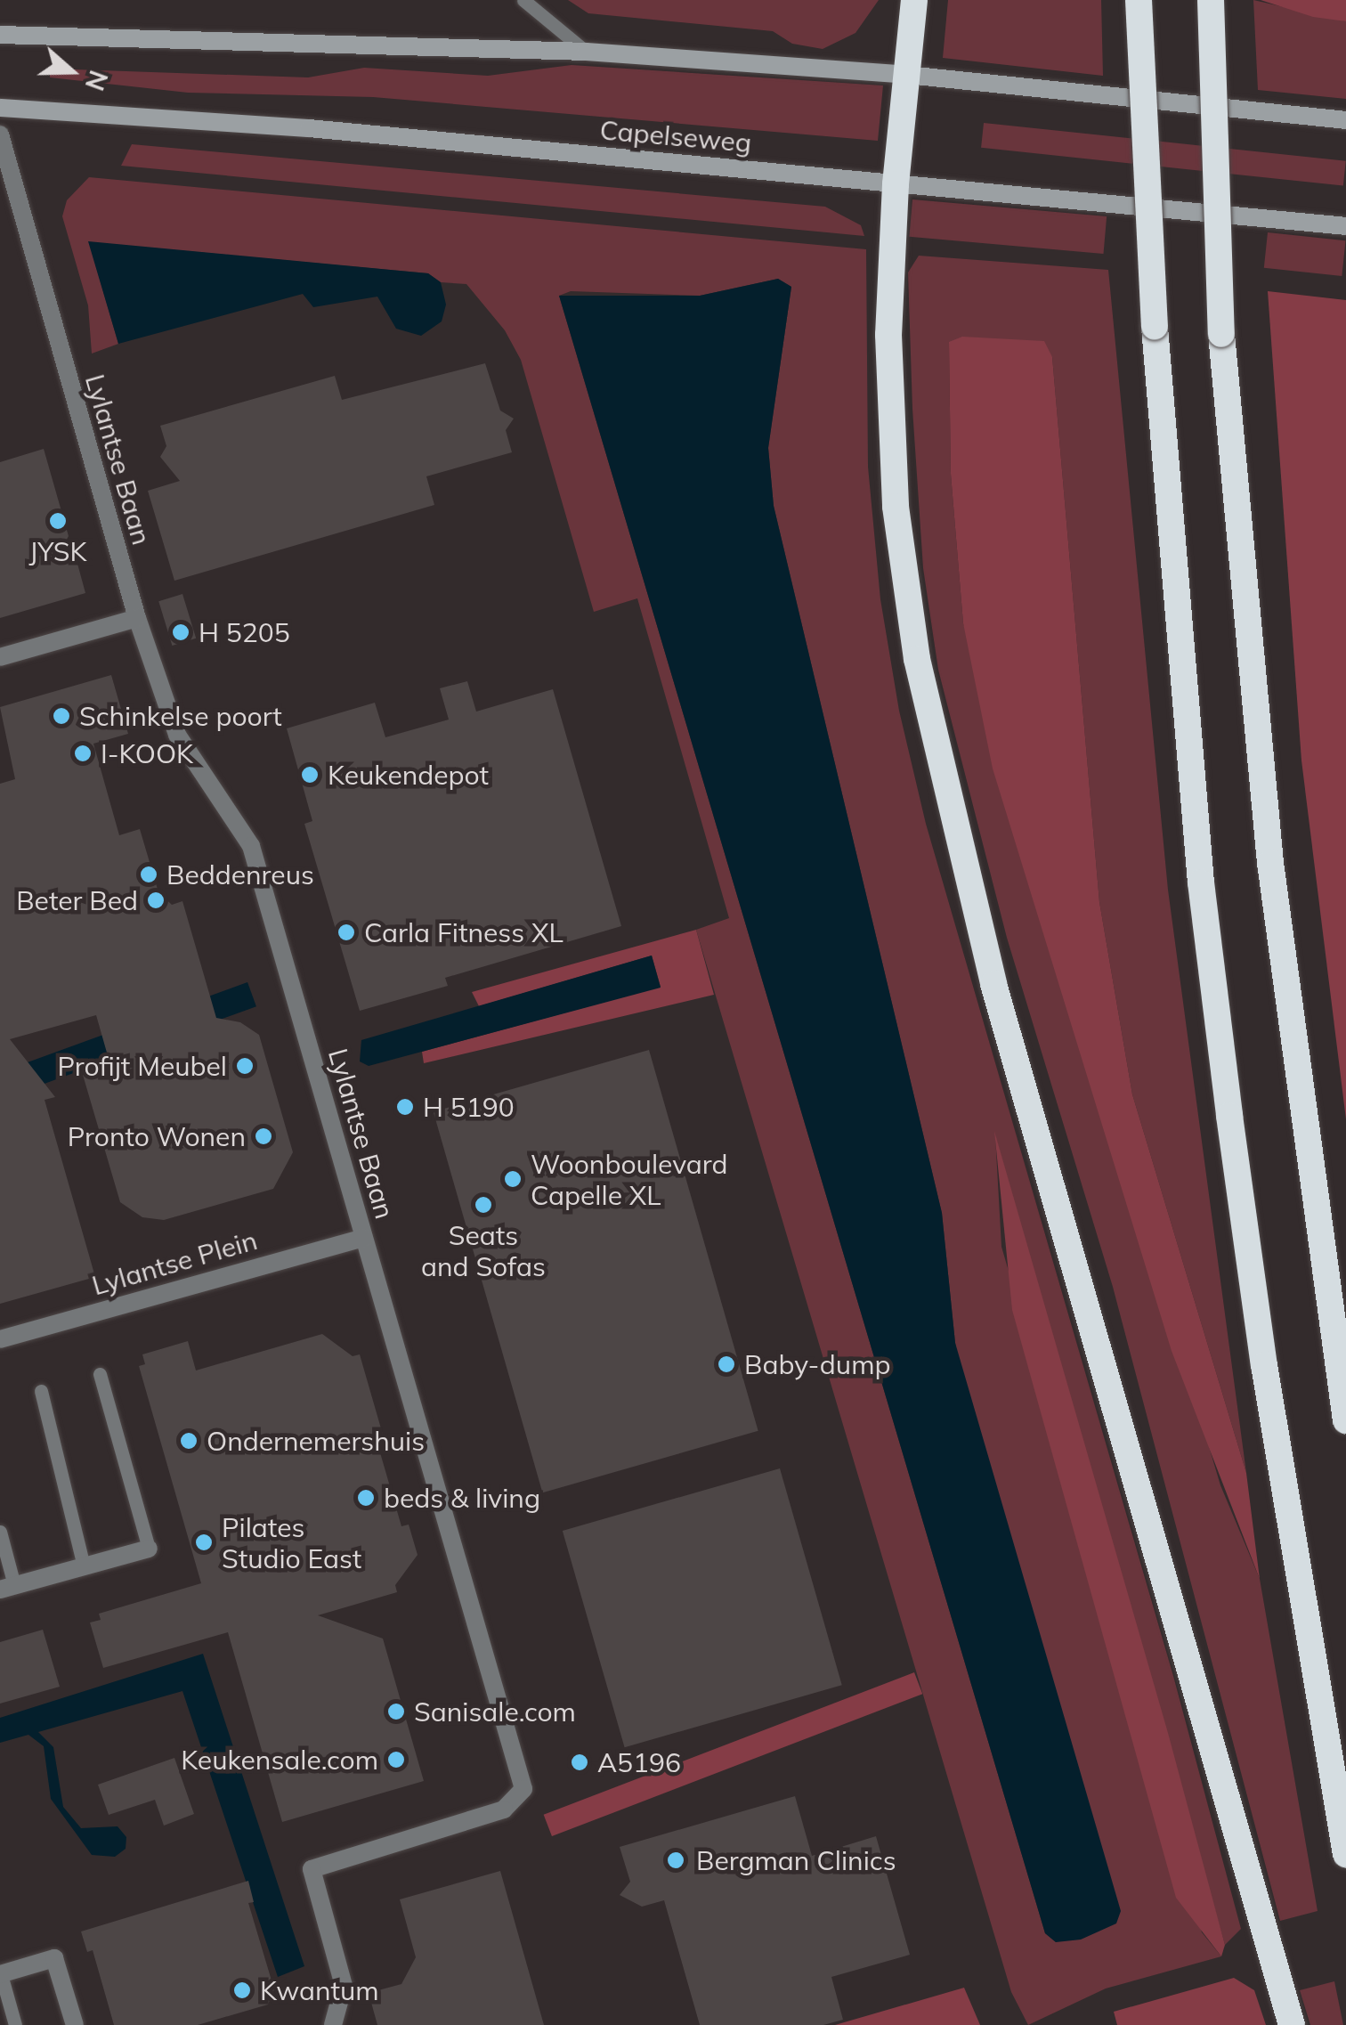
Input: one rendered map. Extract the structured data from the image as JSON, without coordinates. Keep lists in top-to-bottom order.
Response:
{
  "streets": {
    "main road": ["Capelseweg"],
    "street": ["Lylantse Baan", "Lylantse Plein"]
  },
  "crossings": [
    ["Lylantse Baan", "Lylantse Plein"]
  ],
  "places": [
    "JYSK",
    "H 5205",
    "Schinkelse poort",
    "I-KOOK",
    "Keukendepot",
    "Beddenreus",
    "Beter Bed",
    "Carla Fitness XL",
    "Profijt Meubel",
    "H 5190",
    "Pronto Wonen",
    "Woonboulevard Capelle XL",
    "Seats and Sofas",
    "Baby-dump",
    "Ondernemershuis",
    "beds & living",
    "Pilates Studio East",
    "Sanisale.com",
    "Keukensale.com",
    "A5196",
    "Bergman Clinics",
    "Kwantum"
  ],
  "north": "right"
}
